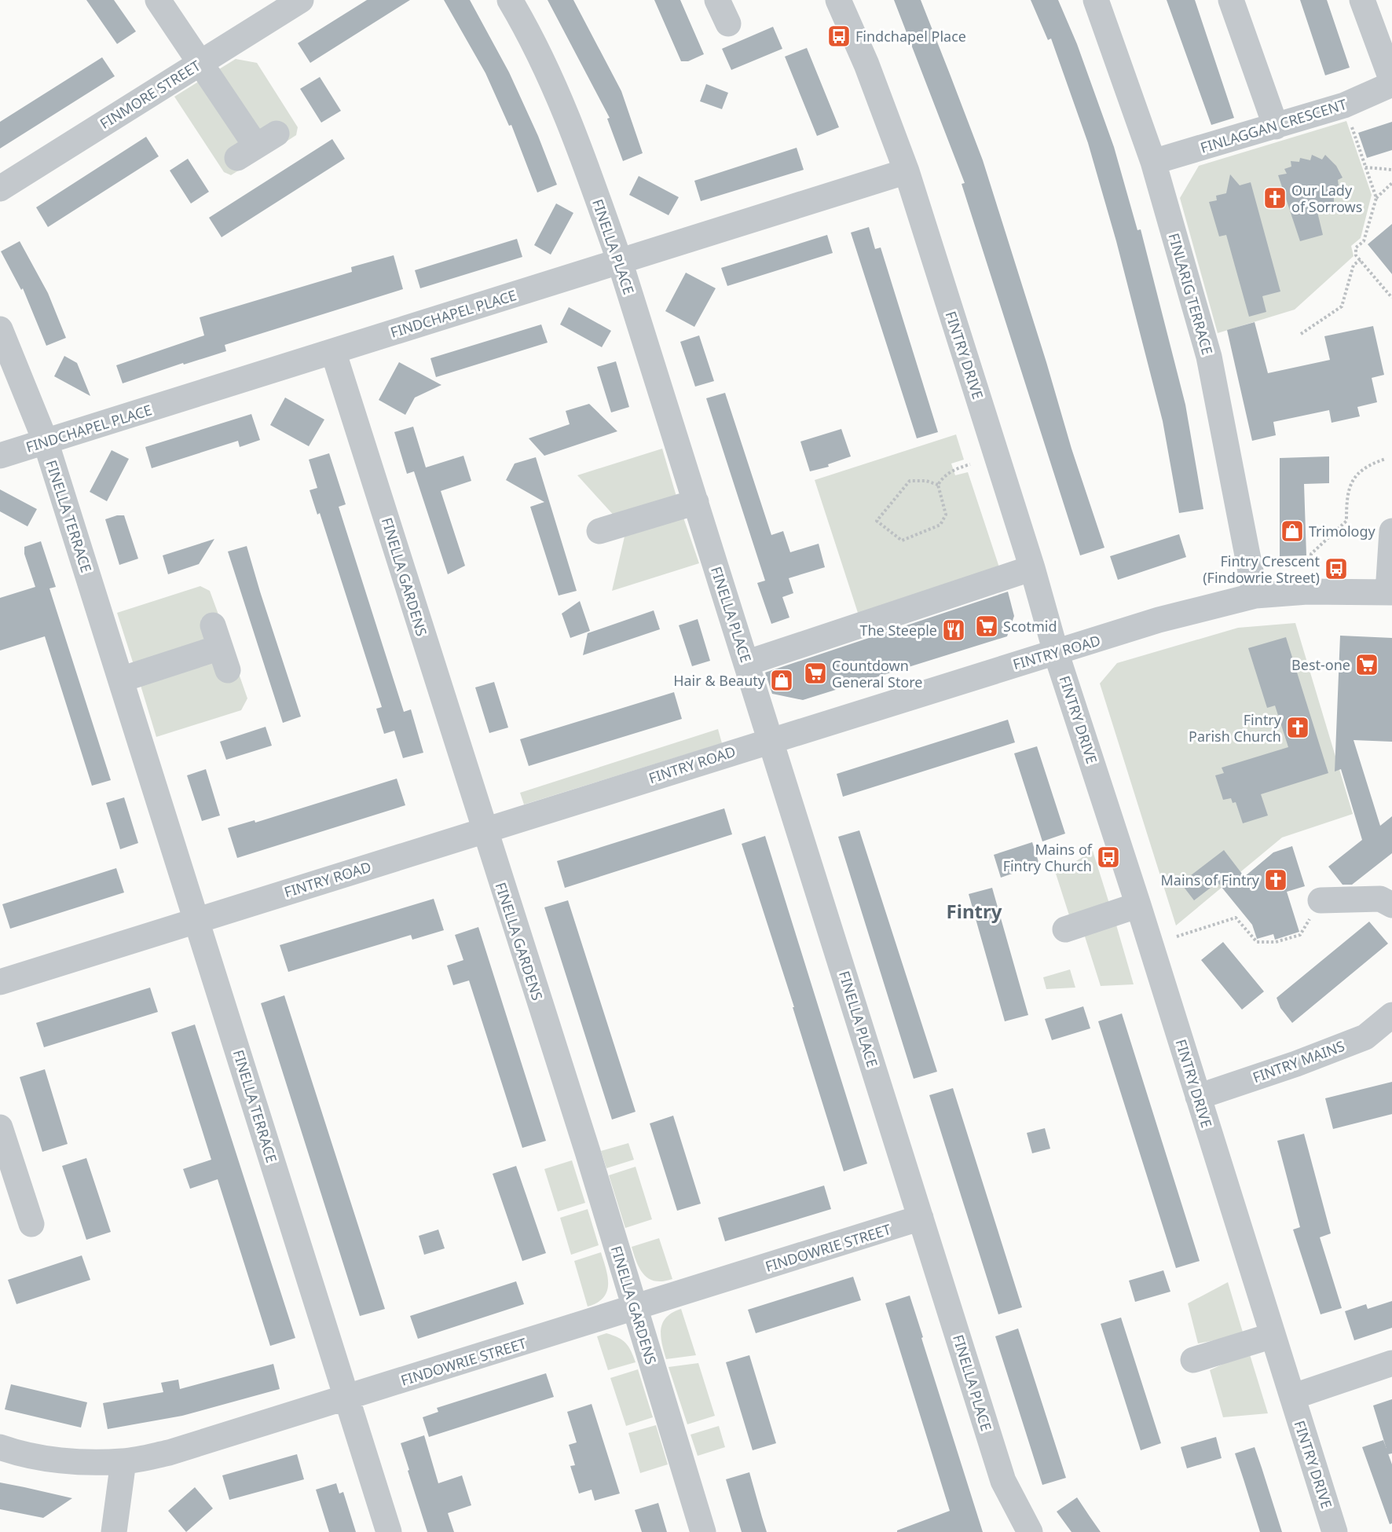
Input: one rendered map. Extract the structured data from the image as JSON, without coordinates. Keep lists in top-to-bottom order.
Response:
{
  "streets": {
    "street": [
      "FINMORE STREET",
      "FINLAGGAN CRESCENT",
      "FINELLA PLACE",
      "FINLARIG TERRACE",
      "FINDCHAPEL PLACE",
      "FINTRY DRIVE",
      "FINELLA TERRACE",
      "FINELLA GARDENS",
      "FINTRY ROAD",
      "FINTRY MAINS",
      "FINDOWRIE STREET"
    ]
  },
  "crossings": [
    ["FINLAGGAN CRESCENT", "FINLARIG TERRACE"],
    ["FINELLA PLACE", "FINDCHAPEL PLACE"],
    ["FINELLA PLACE", "FINTRY ROAD"],
    ["FINELLA PLACE", "FINDOWRIE STREET"],
    ["FINLARIG TERRACE", "FINTRY ROAD"],
    ["FINDCHAPEL PLACE", "FINTRY DRIVE"],
    ["FINDCHAPEL PLACE", "FINELLA TERRACE"],
    ["FINDCHAPEL PLACE", "FINELLA GARDENS"],
    ["FINTRY DRIVE", "FINTRY ROAD"],
    ["FINTRY DRIVE", "FINTRY MAINS"],
    ["FINELLA TERRACE", "FINTRY ROAD"],
    ["FINELLA TERRACE", "FINDOWRIE STREET"],
    ["FINELLA GARDENS", "FINTRY ROAD"],
    ["FINELLA GARDENS", "FINDOWRIE STREET"]
  ],
  "districts": ["Fintry"],
  "places": {
    "bus stop": ["Findchapel Place", "Fintry Crescent (Findowrie Street)", "Mains of Fintry Church"],
    "church": ["Our Lady of Sorrows", "Fintry Parish Church", "Mains of Fintry"],
    "shop": ["Trimology", "Hair & Beauty"],
    "supermarket": ["Scotmid", "Best-one", "Countdown General Store"],
    "restaurant": ["The Steeple"]
  }
}
